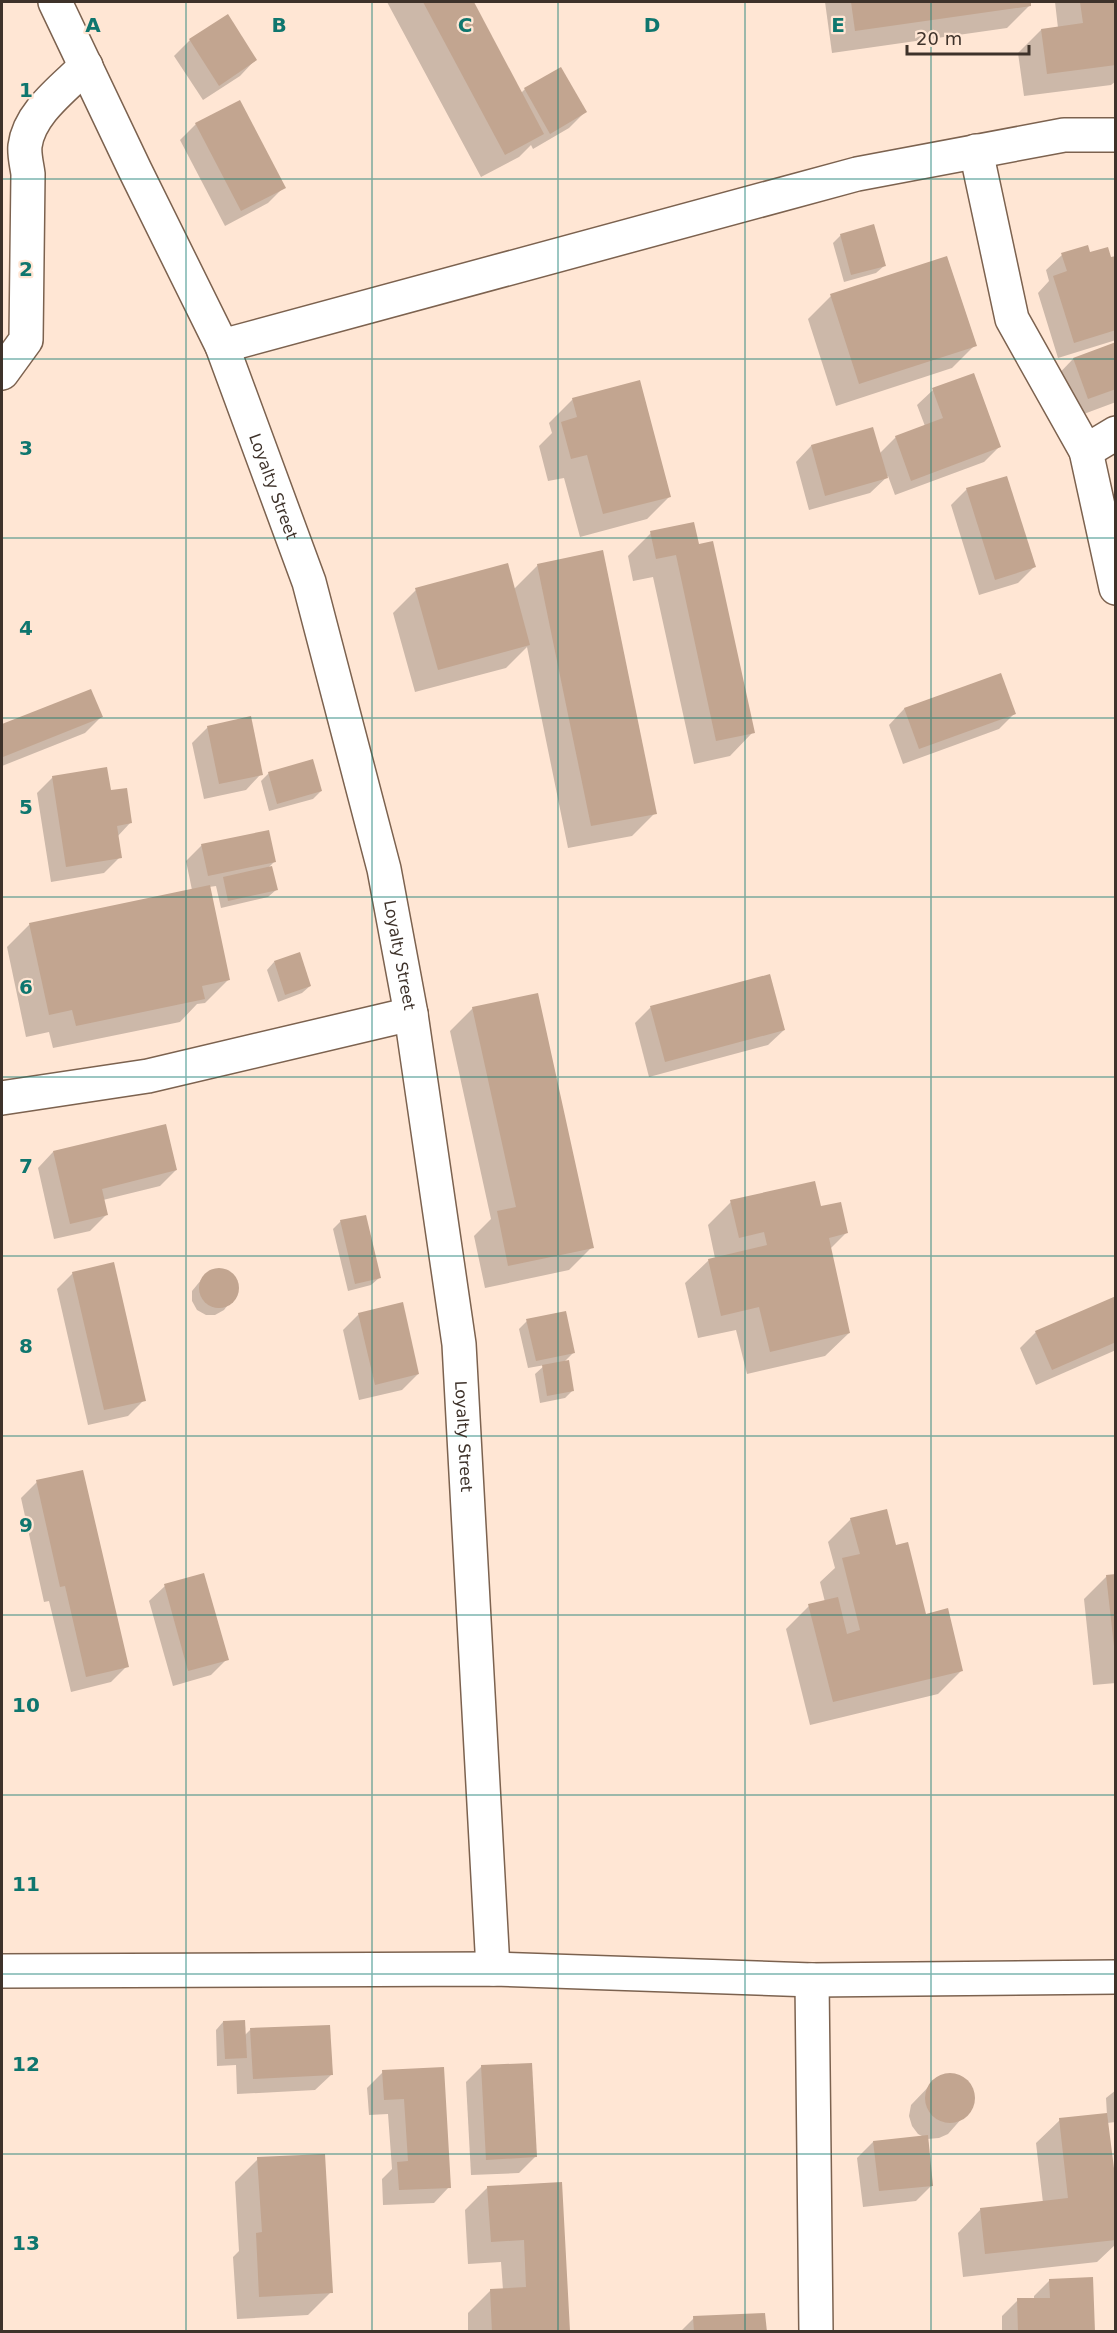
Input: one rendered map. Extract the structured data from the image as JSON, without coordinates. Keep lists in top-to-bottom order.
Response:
{
  "streets": {
    "street": ["Loyalty Street"]
  },
  "scale_bar": "20 m",
  "grid": {
    "columns": [
      "A",
      "B",
      "C",
      "D",
      "E"
    ],
    "rows": [
      "1",
      "2",
      "3",
      "4",
      "5",
      "6",
      "7",
      "8",
      "9",
      "10",
      "11",
      "12",
      "13"
    ]
  }
}
